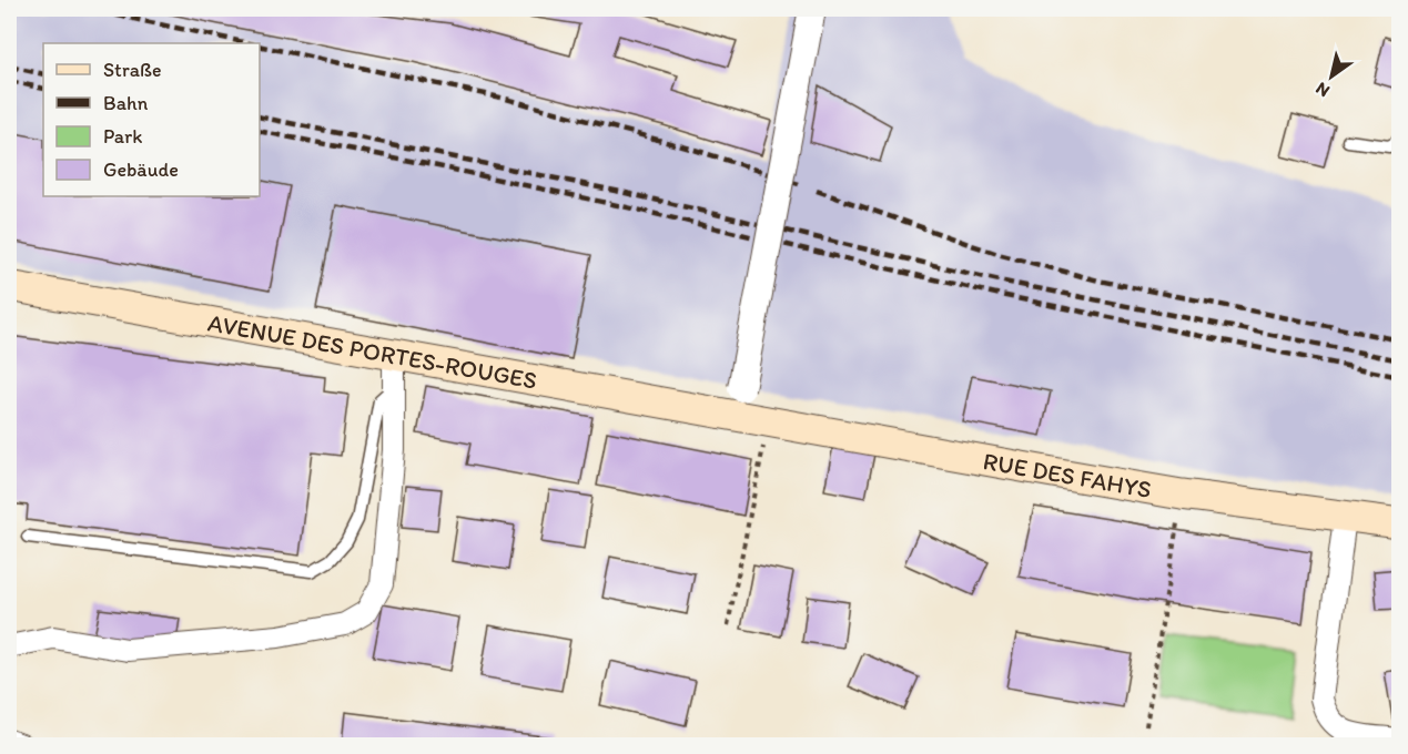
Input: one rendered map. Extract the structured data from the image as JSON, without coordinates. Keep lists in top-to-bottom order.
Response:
{
  "streets": {
    "main road": ["AVENUE DES PORTES-ROUGES", "RUE DES FAHYS"]
  },
  "crossings": [
    ["AVENUE DES PORTES-ROUGES", "RUE DES FAHYS"]
  ],
  "legend": [
    "Straße",
    "Bahn",
    "Park",
    "Gebäude"
  ],
  "north": "bottom left"
}
